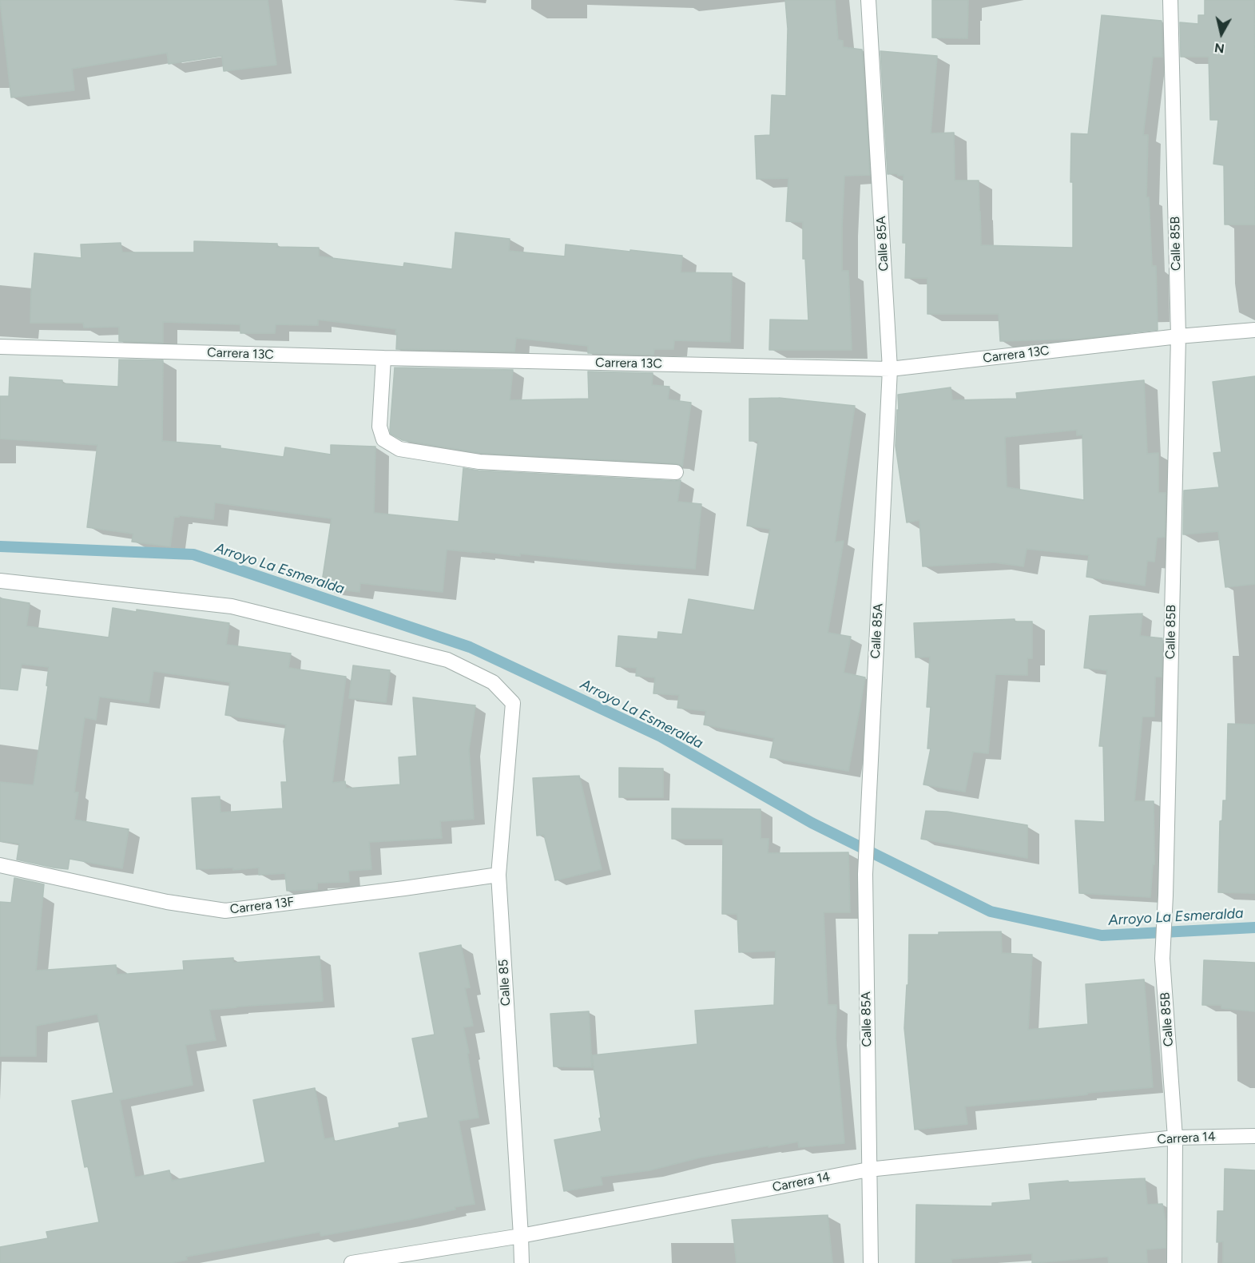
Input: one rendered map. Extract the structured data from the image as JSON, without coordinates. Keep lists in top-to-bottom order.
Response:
{
  "streets": {
    "street": [
      "Calle 85A",
      "Calle 85B",
      "Carrera 13C",
      "Carrera 13F",
      "Calle 85",
      "Carrera 14"
    ]
  },
  "crossings": [
    ["Calle 85A", "Carrera 13C"],
    ["Calle 85A", "Carrera 14"],
    ["Calle 85B", "Carrera 13C"],
    ["Calle 85B", "Carrera 14"],
    ["Carrera 13F", "Calle 85"],
    ["Calle 85", "Carrera 14"]
  ],
  "water": ["Arroyo La Esmeralda"],
  "north": "bottom"
}
